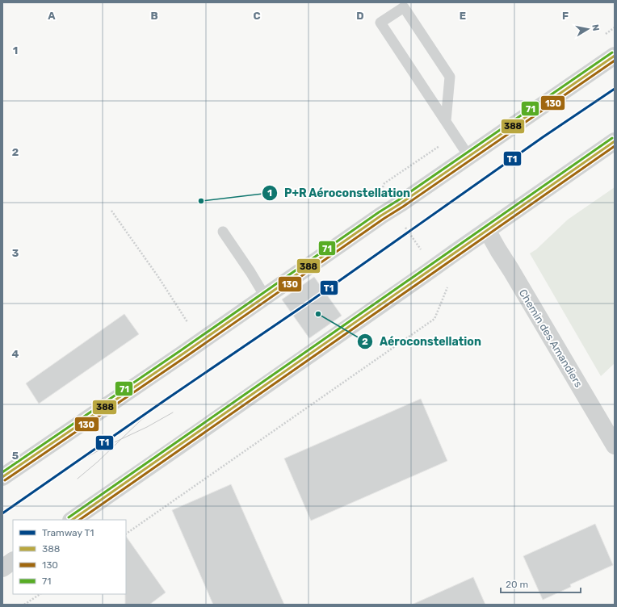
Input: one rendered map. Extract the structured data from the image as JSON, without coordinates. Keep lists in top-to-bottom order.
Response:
{
  "streets": {
    "street": ["Chemin des Amandiers"]
  },
  "places": ["P+R Aéroconstellation", "Aéroconstellation"],
  "lines": [
    "transit line 71",
    "transit line 388",
    "transit line 130",
    "tram line T1"
  ],
  "legend": [
    "Tramway T1",
    "388",
    "130",
    "71"
  ],
  "scale_bar": "20 m",
  "north": "right",
  "grid": {
    "columns": [
      "A",
      "B",
      "C",
      "D",
      "E",
      "F"
    ],
    "rows": [
      "1",
      "2",
      "3",
      "4",
      "5"
    ]
  }
}
